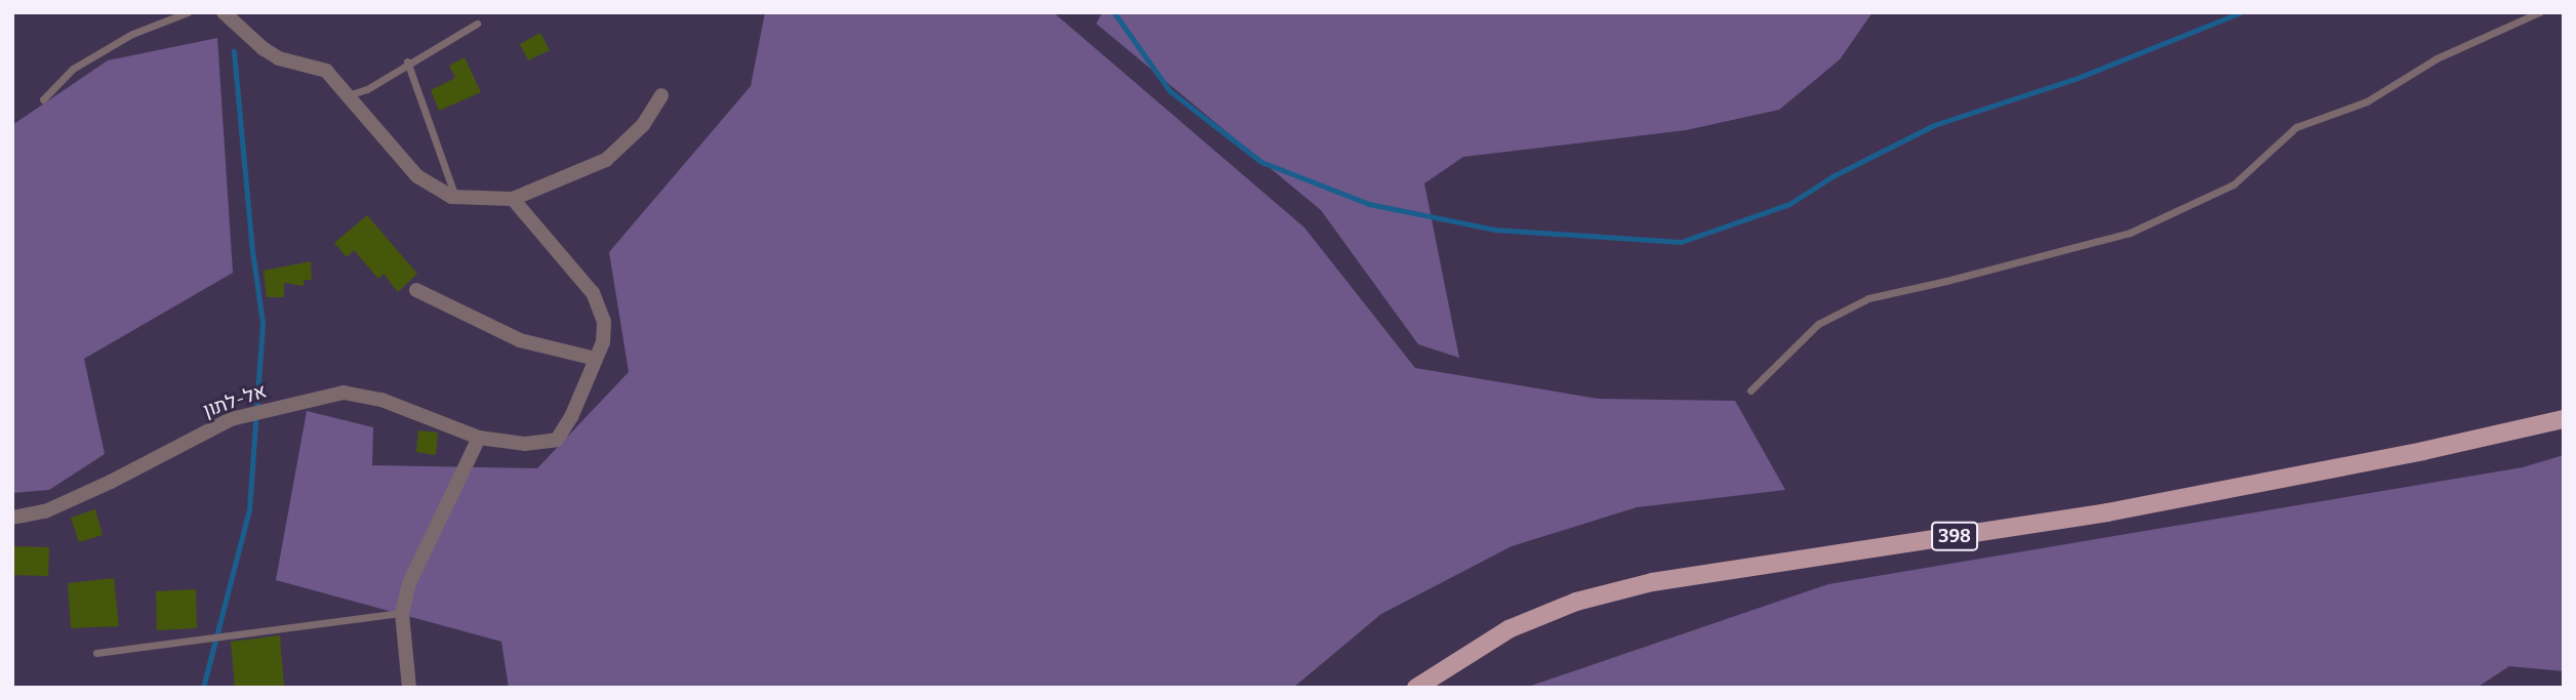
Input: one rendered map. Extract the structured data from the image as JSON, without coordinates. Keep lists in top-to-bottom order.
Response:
{
  "streets": {
    "main road": ["398"],
    "street": ["אל-לתון"]
  }
}
